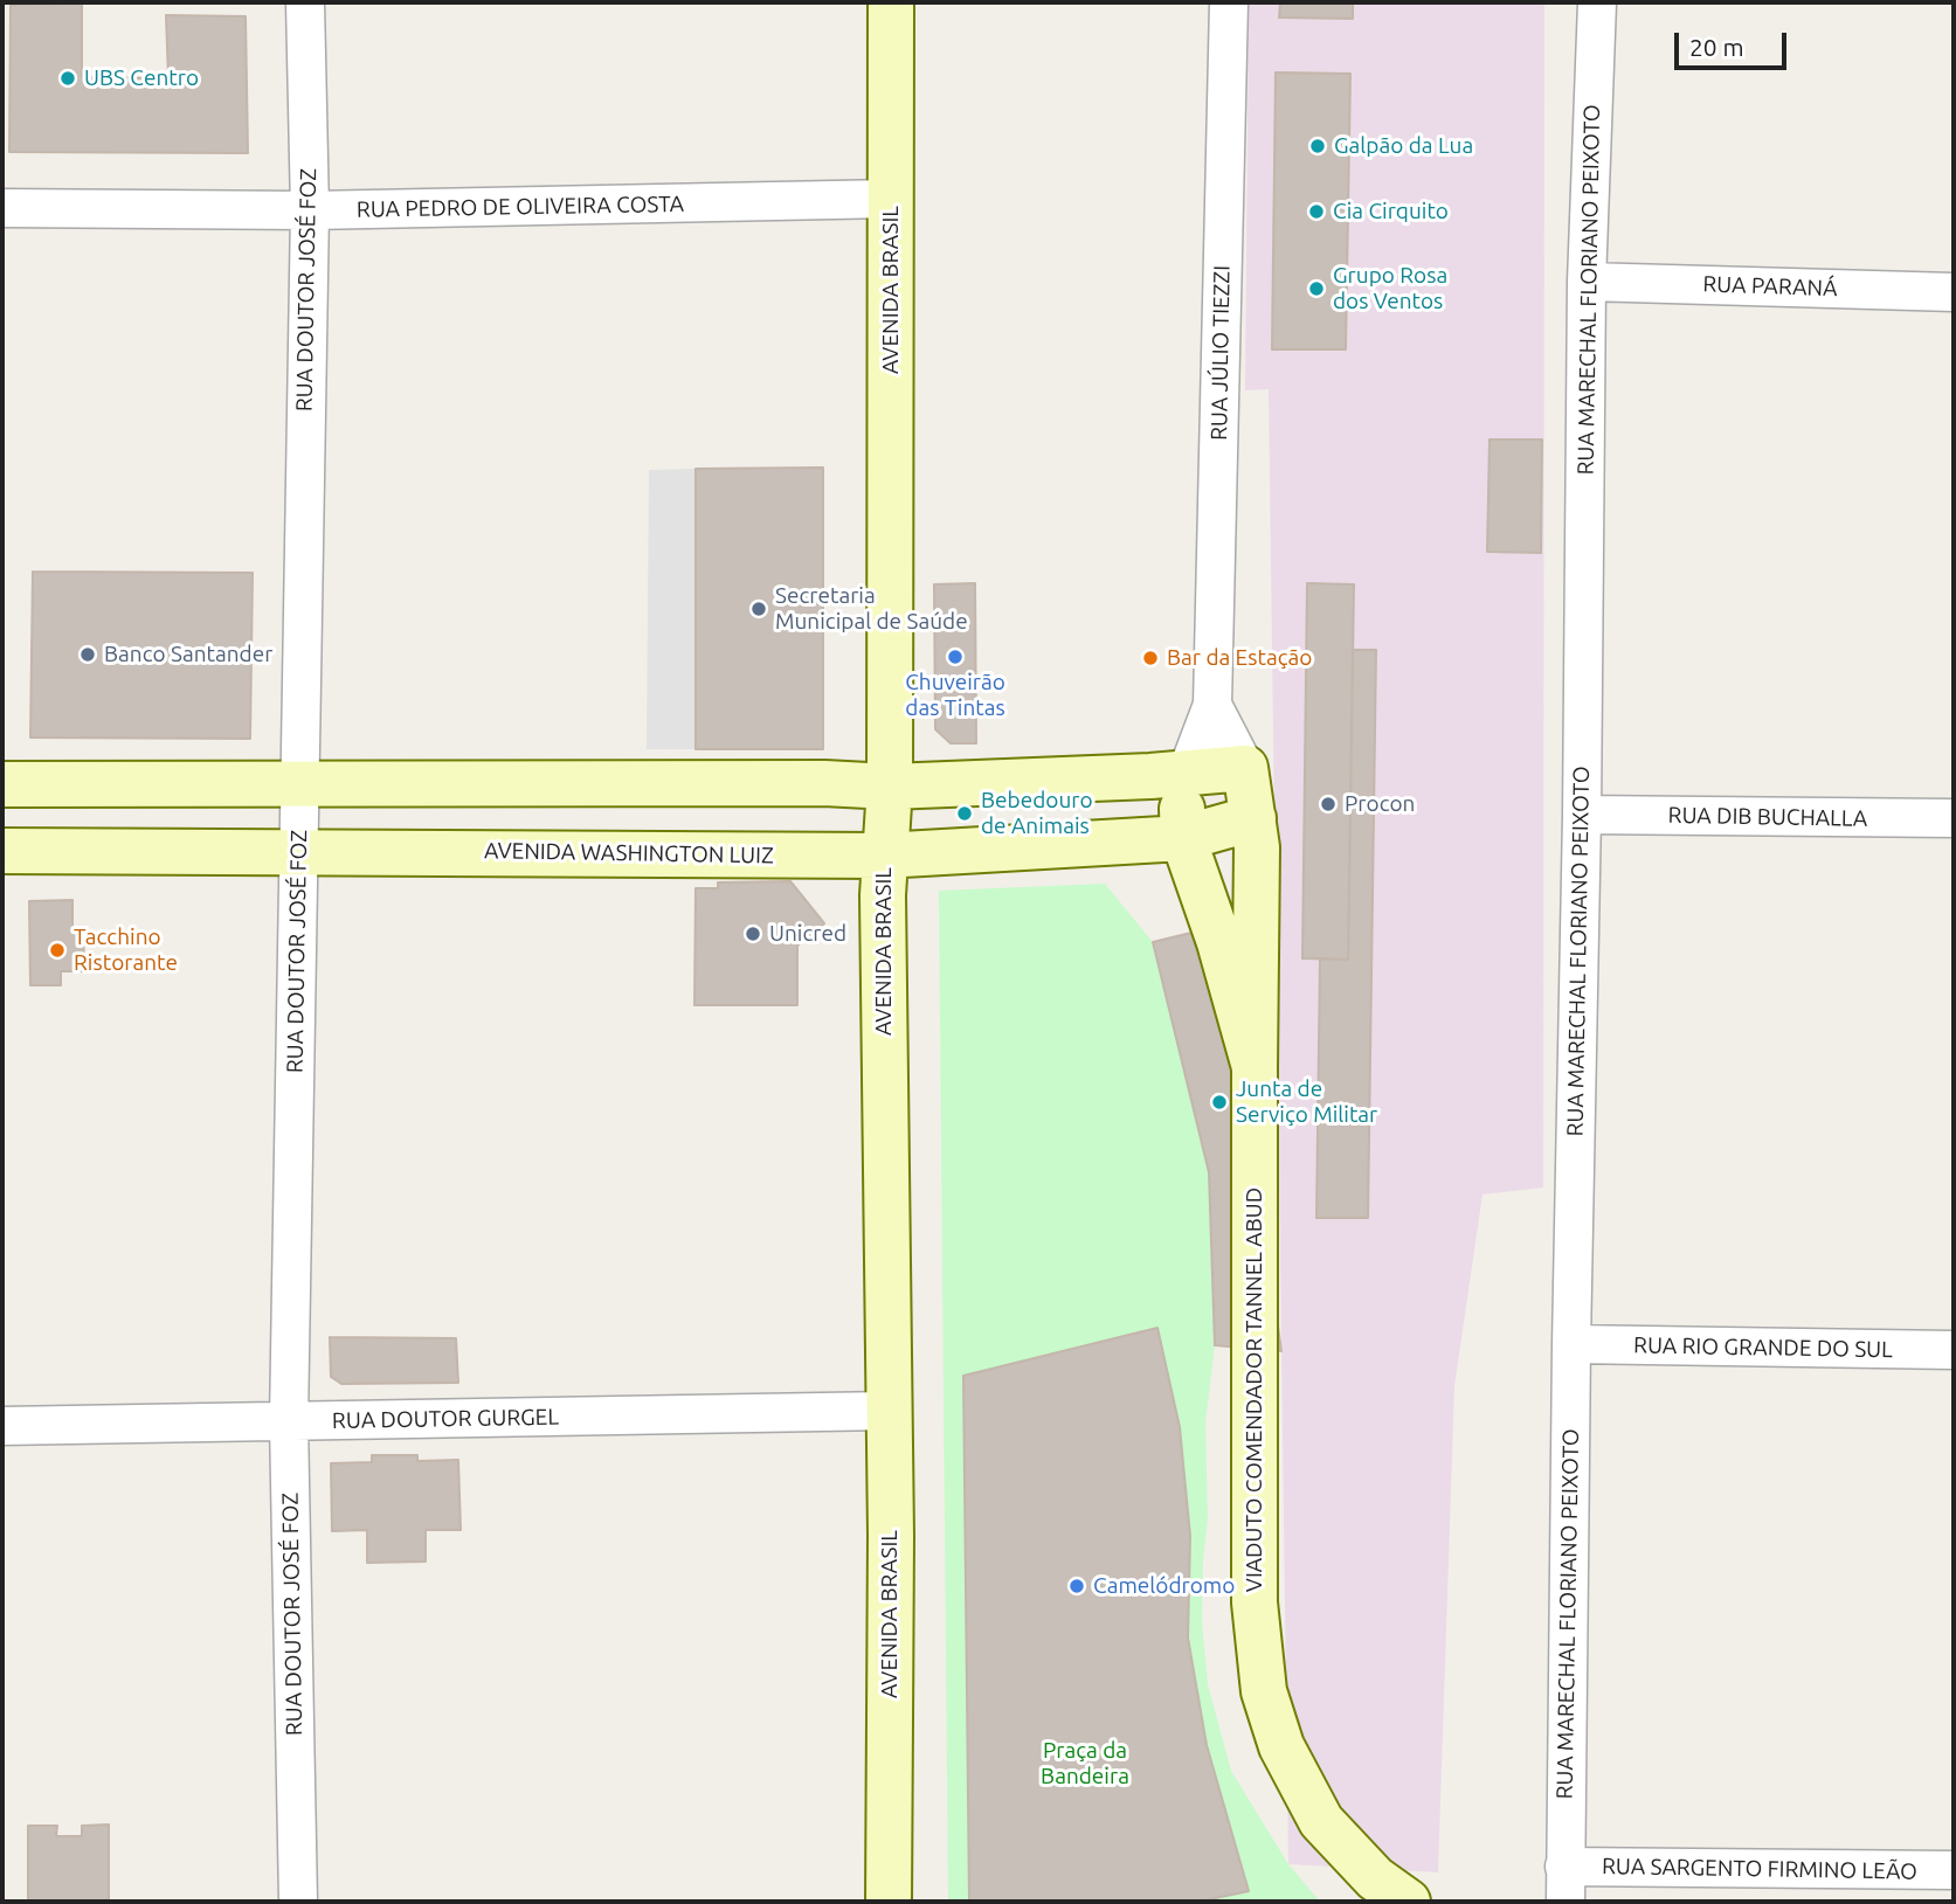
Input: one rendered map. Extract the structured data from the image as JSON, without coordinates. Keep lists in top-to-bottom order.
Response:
{
  "streets": {
    "street": [
      "RUA PEDRO DE OLIVEIRA COSTA",
      "RUA PARANÁ",
      "RUA DOUTOR JOSÉ FOZ",
      "AVENIDA BRASIL",
      "RUA MARECHAL FLORIANO PEIXOTO",
      "RUA JÚLIO TIEZZI",
      "RUA DIB BUCHALLA",
      "AVENIDA WASHINGTON LUIZ",
      "RUA RIO GRANDE DO SUL",
      "VIADUTO COMENDADOR TANNEL ABUD",
      "RUA DOUTOR GURGEL",
      "RUA SARGENTO FIRMINO LEÃO"
    ]
  },
  "crossings": [
    ["RUA PEDRO DE OLIVEIRA COSTA", "RUA DOUTOR JOSÉ FOZ"],
    ["RUA PEDRO DE OLIVEIRA COSTA", "AVENIDA BRASIL"],
    ["RUA PARANÁ", "RUA MARECHAL FLORIANO PEIXOTO"],
    ["RUA DOUTOR JOSÉ FOZ", "AVENIDA WASHINGTON LUIZ"],
    ["RUA DOUTOR JOSÉ FOZ", "RUA DOUTOR GURGEL"],
    ["AVENIDA BRASIL", "AVENIDA WASHINGTON LUIZ"],
    ["AVENIDA BRASIL", "RUA DOUTOR GURGEL"],
    ["RUA MARECHAL FLORIANO PEIXOTO", "RUA DIB BUCHALLA"],
    ["RUA MARECHAL FLORIANO PEIXOTO", "RUA RIO GRANDE DO SUL"],
    ["RUA MARECHAL FLORIANO PEIXOTO", "RUA SARGENTO FIRMINO LEÃO"],
    ["RUA JÚLIO TIEZZI", "AVENIDA WASHINGTON LUIZ"],
    ["RUA JÚLIO TIEZZI", "VIADUTO COMENDADOR TANNEL ABUD"],
    ["AVENIDA WASHINGTON LUIZ", "VIADUTO COMENDADOR TANNEL ABUD"]
  ],
  "parks": ["Praça da Bandeira"],
  "places": [
    "UBS Centro",
    "Galpão da Lua",
    "Cia Cirquito",
    "Grupo Rosa dos Ventos",
    "Secretaria Municipal de Saúde",
    "Banco Santander",
    "Chuveirão das Tintas",
    "Bar da Estação",
    "Procon",
    "Bebedouro de Animais",
    "Unicred",
    "Tacchino Ristorante",
    "Junta de Serviço Militar",
    "Camelódromo"
  ],
  "scale_bar": "20 m"
}
